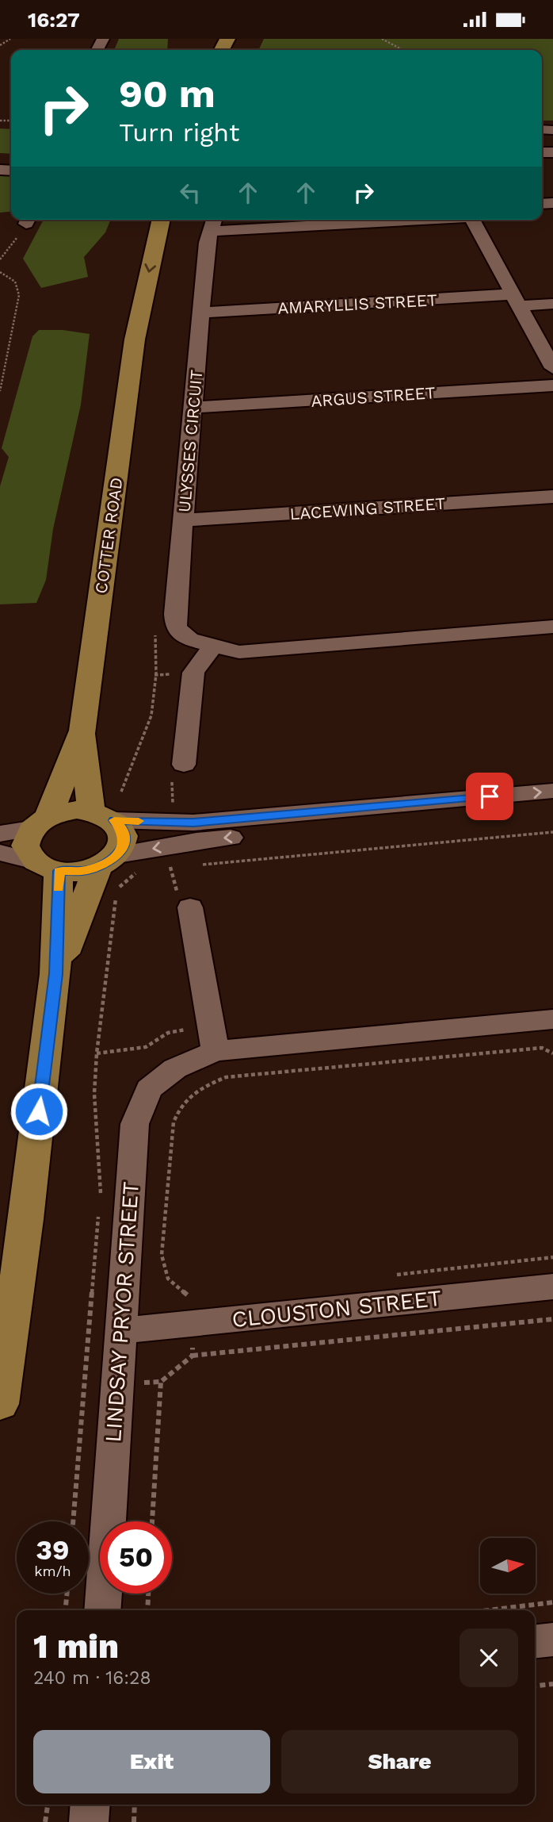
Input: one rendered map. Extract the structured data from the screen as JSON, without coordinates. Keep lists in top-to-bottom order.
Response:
{
  "streets": {
    "main road": ["COTTER ROAD"],
    "street": [
      "AMARYLLIS STREET",
      "ARGUS STREET",
      "ULYSSES CIRCUIT",
      "LACEWING STREET",
      "CLOUSTON STREET",
      "LINDSAY PRYOR STREET"
    ]
  },
  "crossings": [
    ["AMARYLLIS STREET", "ULYSSES CIRCUIT"],
    ["ARGUS STREET", "ULYSSES CIRCUIT"],
    ["ULYSSES CIRCUIT", "LACEWING STREET"],
    ["CLOUSTON STREET", "LINDSAY PRYOR STREET"]
  ],
  "north": "right",
  "page": {
    "status": "16:27",
    "turn": ["90 m", "Turn right"],
    "speed": "39 km/h",
    "limit": "50",
    "heading": ["1 min", "240 m · 16:28"],
    "buttons": ["Exit", "Share"]
  }
}
